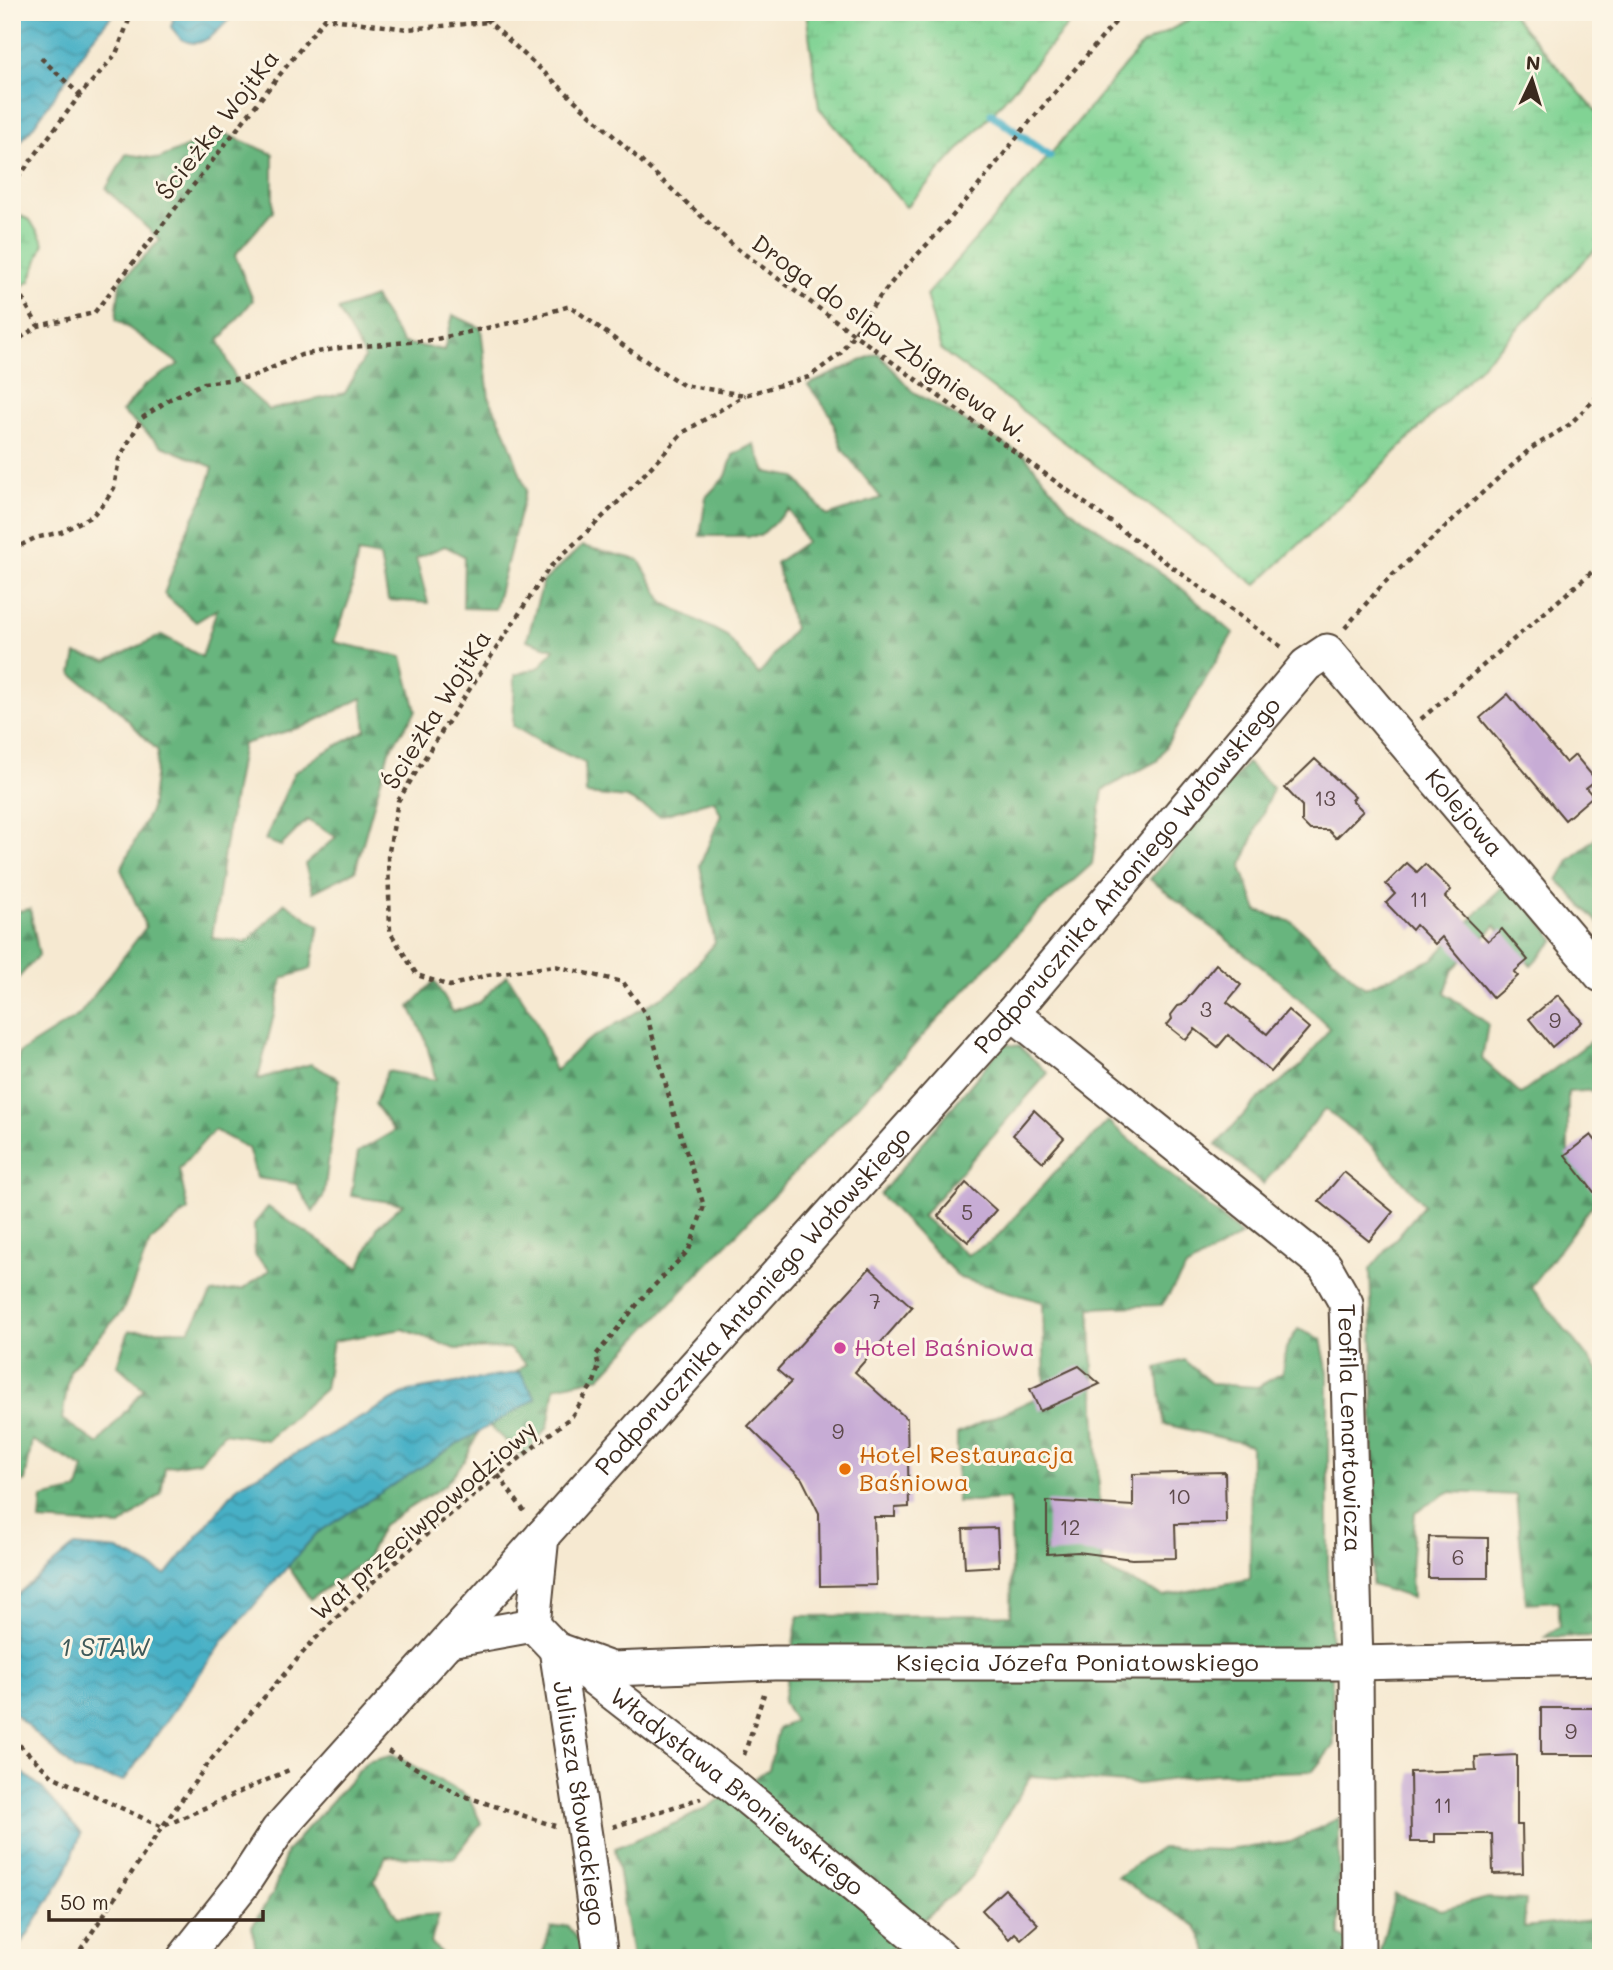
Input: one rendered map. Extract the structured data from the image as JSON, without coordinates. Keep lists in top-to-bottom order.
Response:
{
  "streets": {
    "street": [
      "Kolejowa",
      "Podporucznika Antoniego Wołowskiego",
      "Teofila Lenartowicza",
      "Księcia Józefa Poniatowskiego",
      "Władysława Broniewskiego",
      "Juliusza Słowackiego"
    ],
    "path": ["Ścieżka WojtKa", "Droga do slipu Zbigniewa W.", "Wał przeciwpowodziowy"]
  },
  "crossings": [
    ["Ścieżka WojtKa", "Droga do slipu Zbigniewa W."],
    ["Ścieżka WojtKa", "Wał przeciwpowodziowy"],
    ["Droga do slipu Zbigniewa W.", "Kolejowa"],
    ["Droga do slipu Zbigniewa W.", "Podporucznika Antoniego Wołowskiego"],
    ["Kolejowa", "Podporucznika Antoniego Wołowskiego"],
    ["Podporucznika Antoniego Wołowskiego", "Teofila Lenartowicza"],
    ["Teofila Lenartowicza", "Księcia Józefa Poniatowskiego"],
    ["Księcia Józefa Poniatowskiego", "Władysława Broniewskiego"],
    ["Księcia Józefa Poniatowskiego", "Juliusza Słowackiego"],
    ["Władysława Broniewskiego", "Juliusza Słowackiego"]
  ],
  "water": ["1 STAW"],
  "places": ["Hotel Baśniowa", "Hotel Restauracja Baśniowa"],
  "house_numbers": [
    "13",
    "11",
    "3",
    "9",
    "5",
    "7",
    "9",
    "10",
    "12",
    "6",
    "9",
    "11"
  ],
  "scale_bar": "50 m",
  "north": "top"
}
